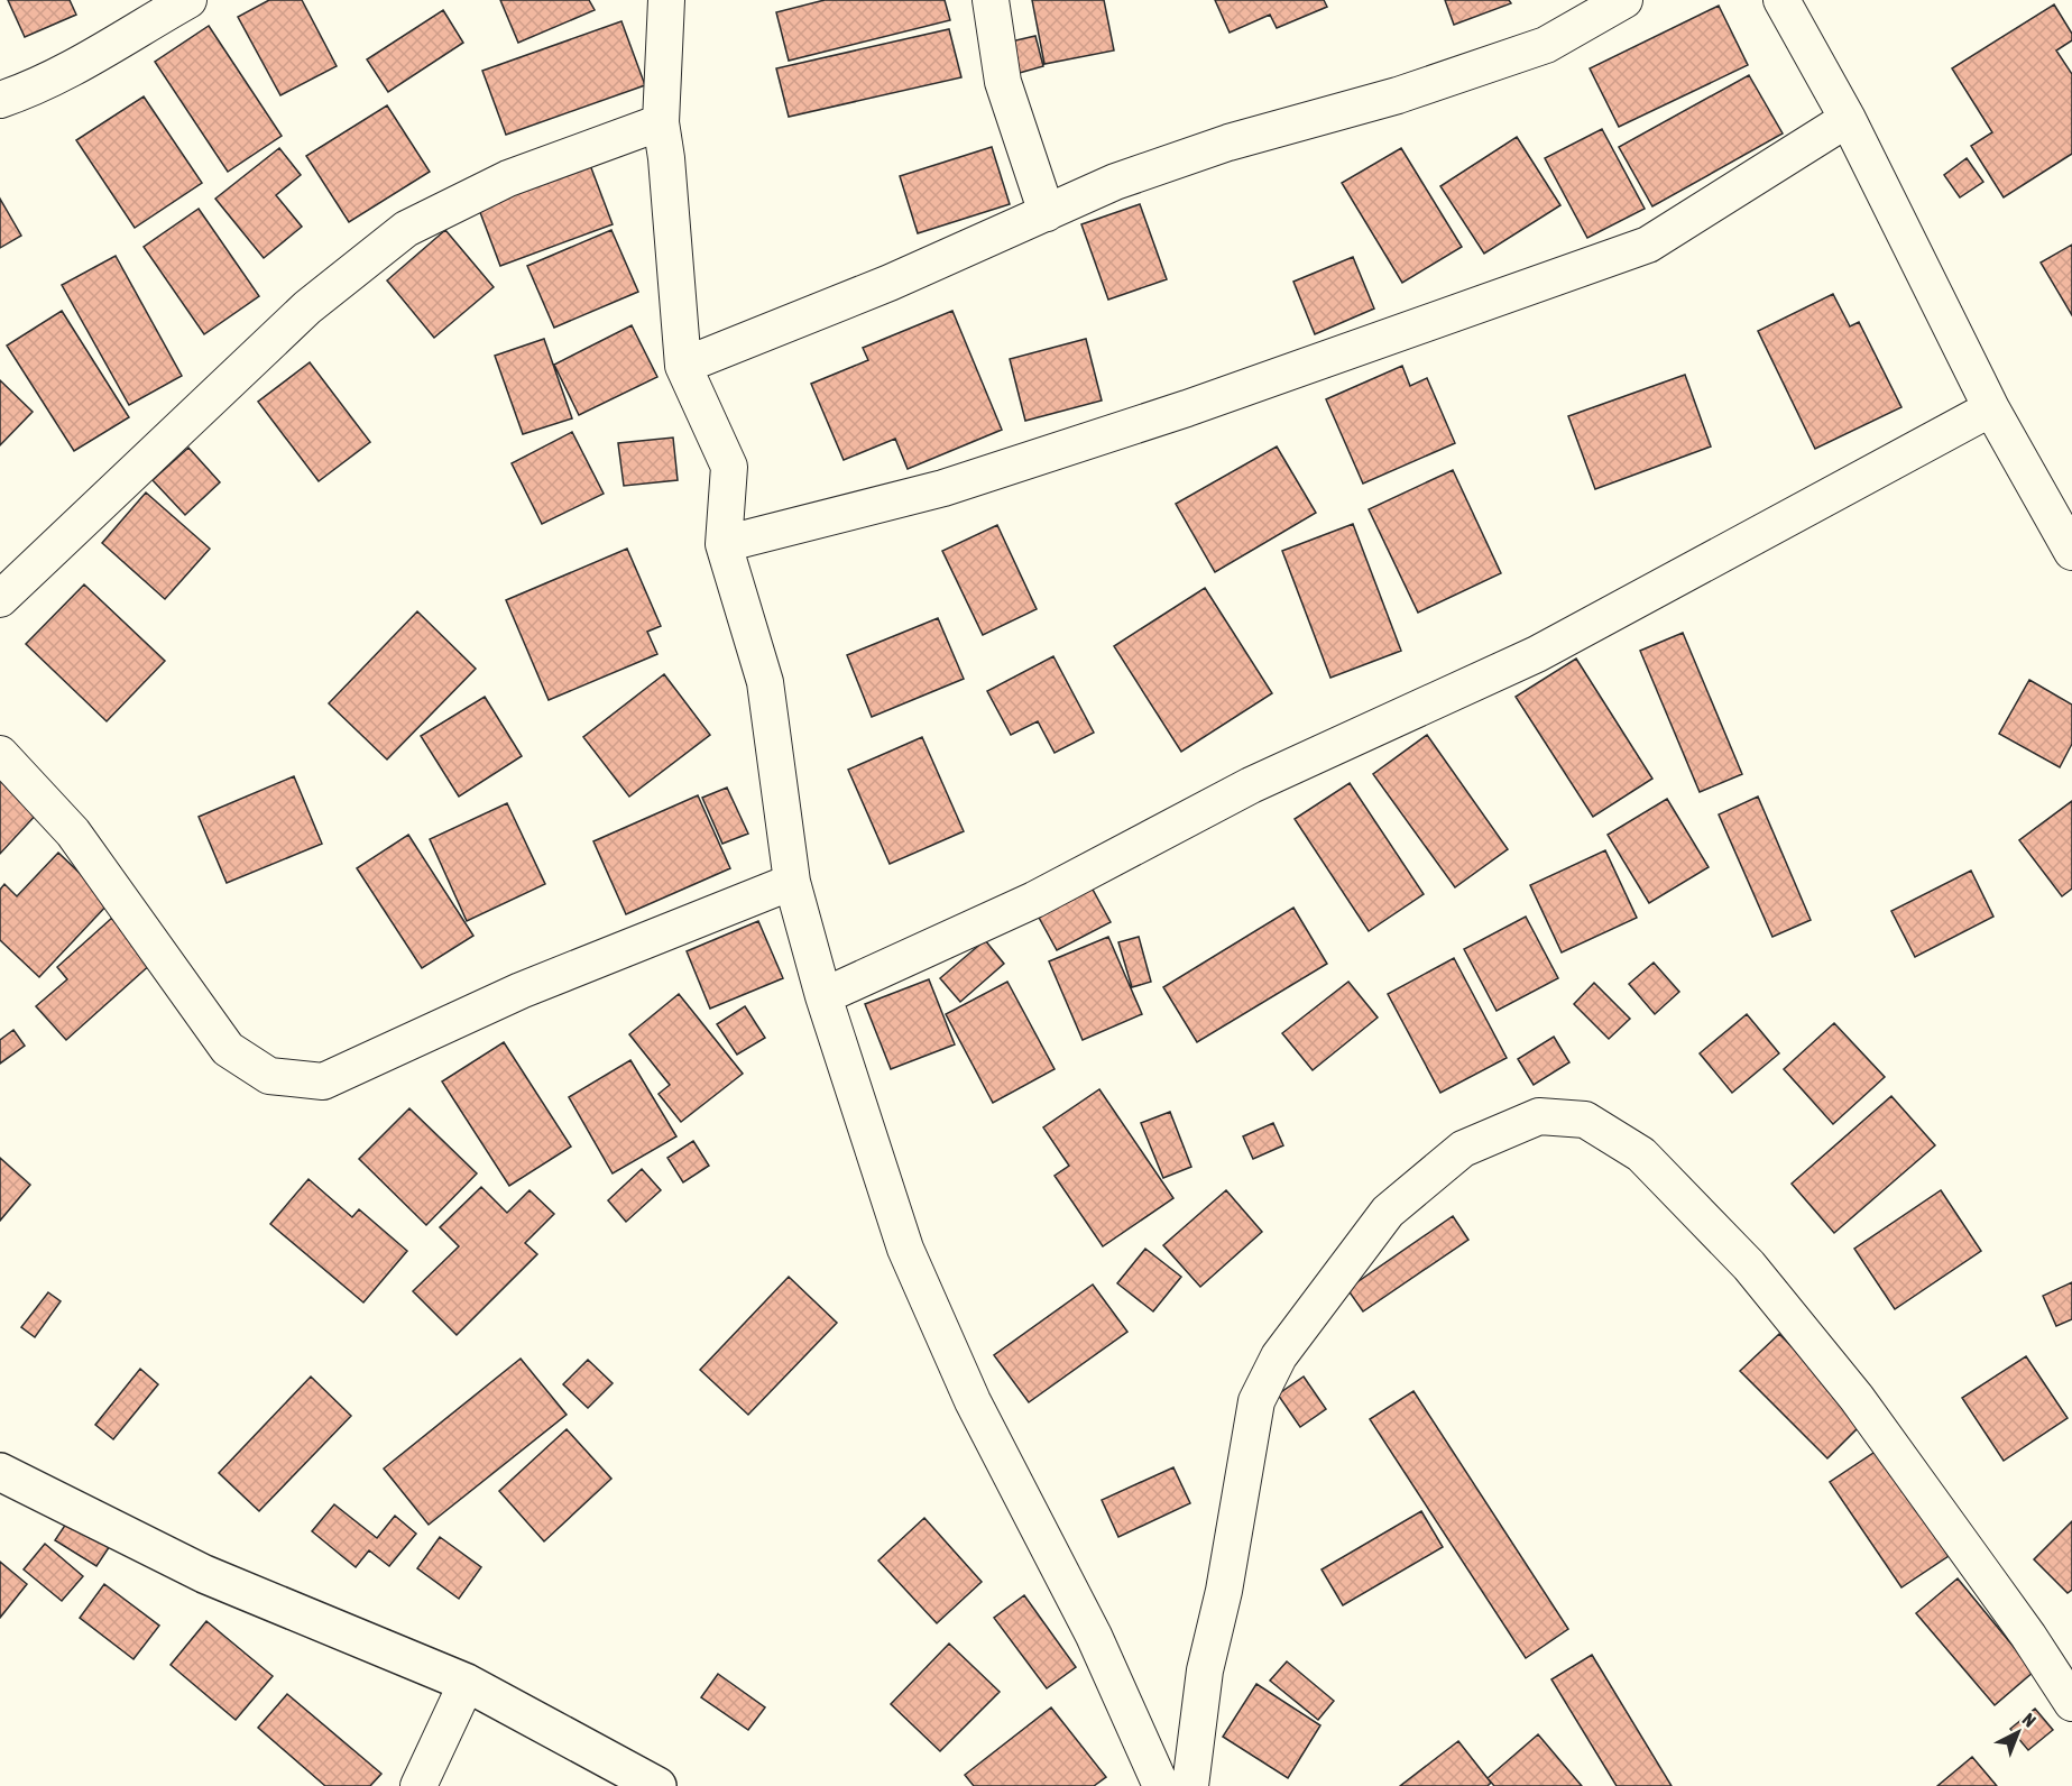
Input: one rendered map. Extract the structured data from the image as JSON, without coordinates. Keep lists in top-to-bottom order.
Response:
{
  "north": "top right"
}
